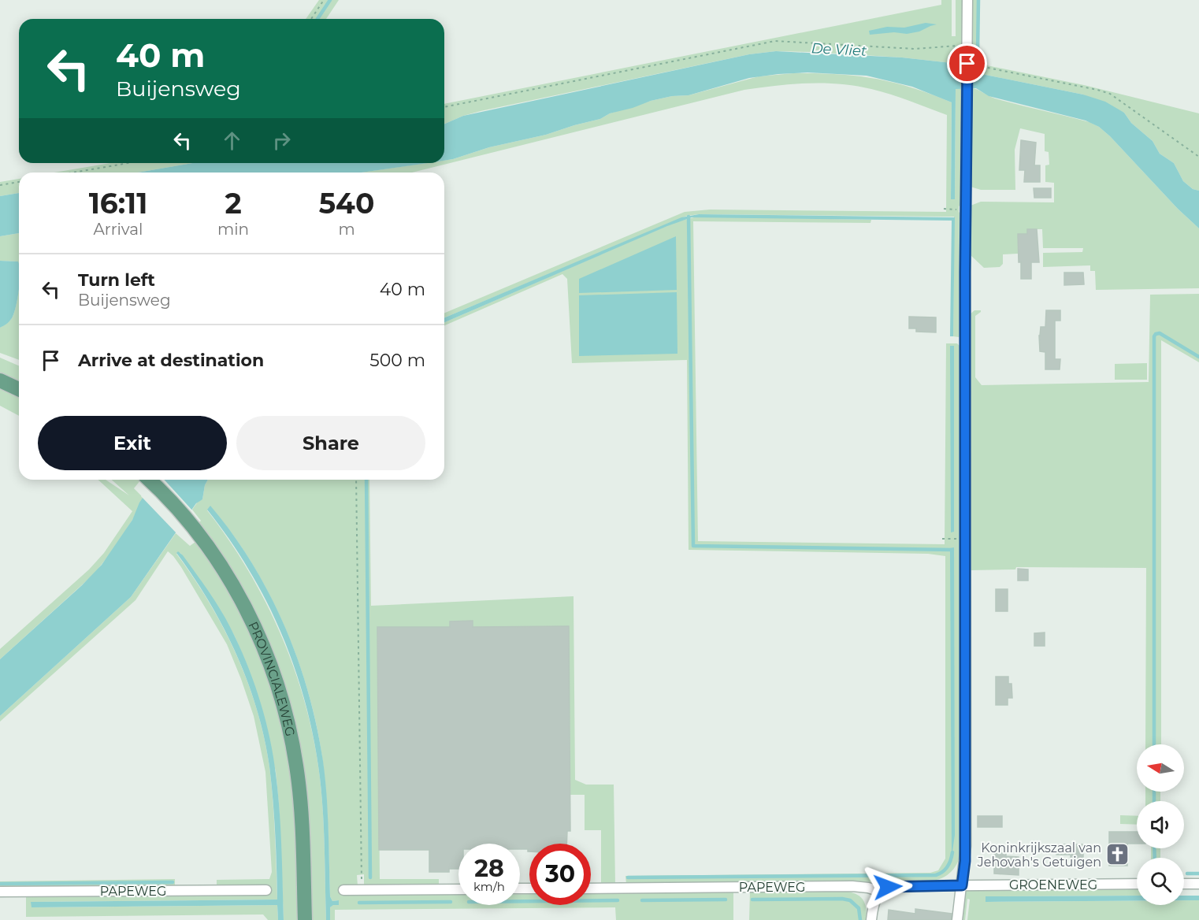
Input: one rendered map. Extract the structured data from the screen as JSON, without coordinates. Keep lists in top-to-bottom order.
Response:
{
  "streets": {
    "main road": ["PROVINCIALEWEG"],
    "street": ["GROENEWEG", "PAPEWEG"]
  },
  "crossings": [
    ["GROENEWEG", "PAPEWEG"]
  ],
  "water": ["De Vliet"],
  "places": {
    "church": ["Koninkrijkszaal van Jehovah's Getuigen"]
  },
  "north": "left",
  "page": {
    "turn": ["40 m", "Buijensweg"],
    "eta": [
      "16:11",
      "Arrival",
      "2",
      "min",
      "540",
      "m"
    ],
    "list": [
      {
        "name": "Turn left",
        "note": "Buijensweg",
        "value": "40 m"
      },
      {
        "name": "Arrive at destination",
        "value": "500 m"
      }
    ],
    "buttons": ["Exit", "Share"],
    "speed": "28 km/h",
    "limit": "30"
  }
}
